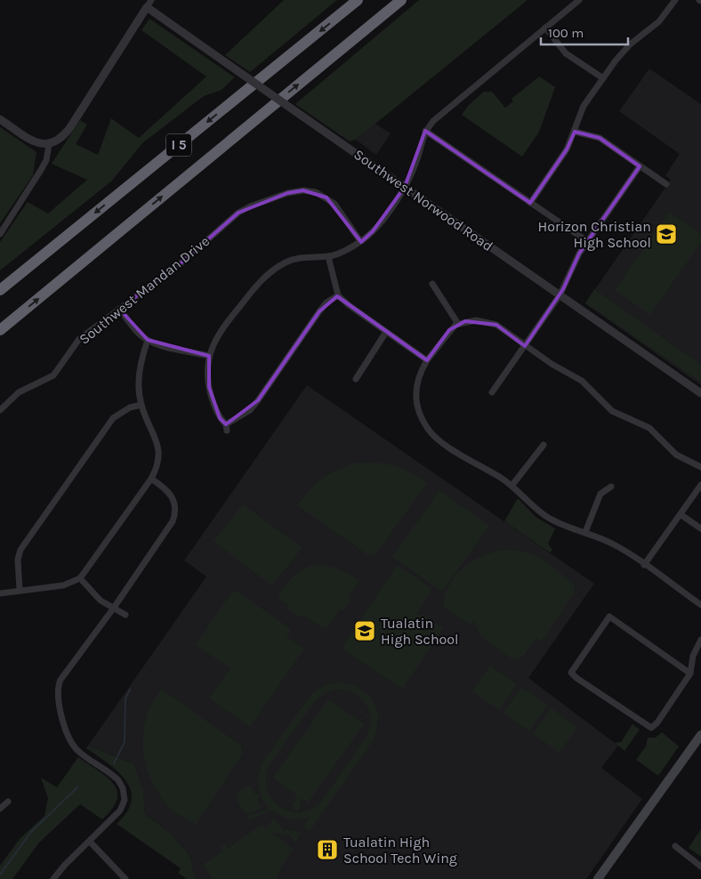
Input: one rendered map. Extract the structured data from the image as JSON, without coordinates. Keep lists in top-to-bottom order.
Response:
{
  "streets": {
    "highway": ["I 5"],
    "street": ["Southwest Norwood Road", "Southwest Mandan Drive"]
  },
  "places": {
    "school or university": ["Horizon Christian High School", "Tualatin High School"],
    "building": ["Tualatin High School Tech Wing"]
  },
  "scale_bar": "100 m"
}
